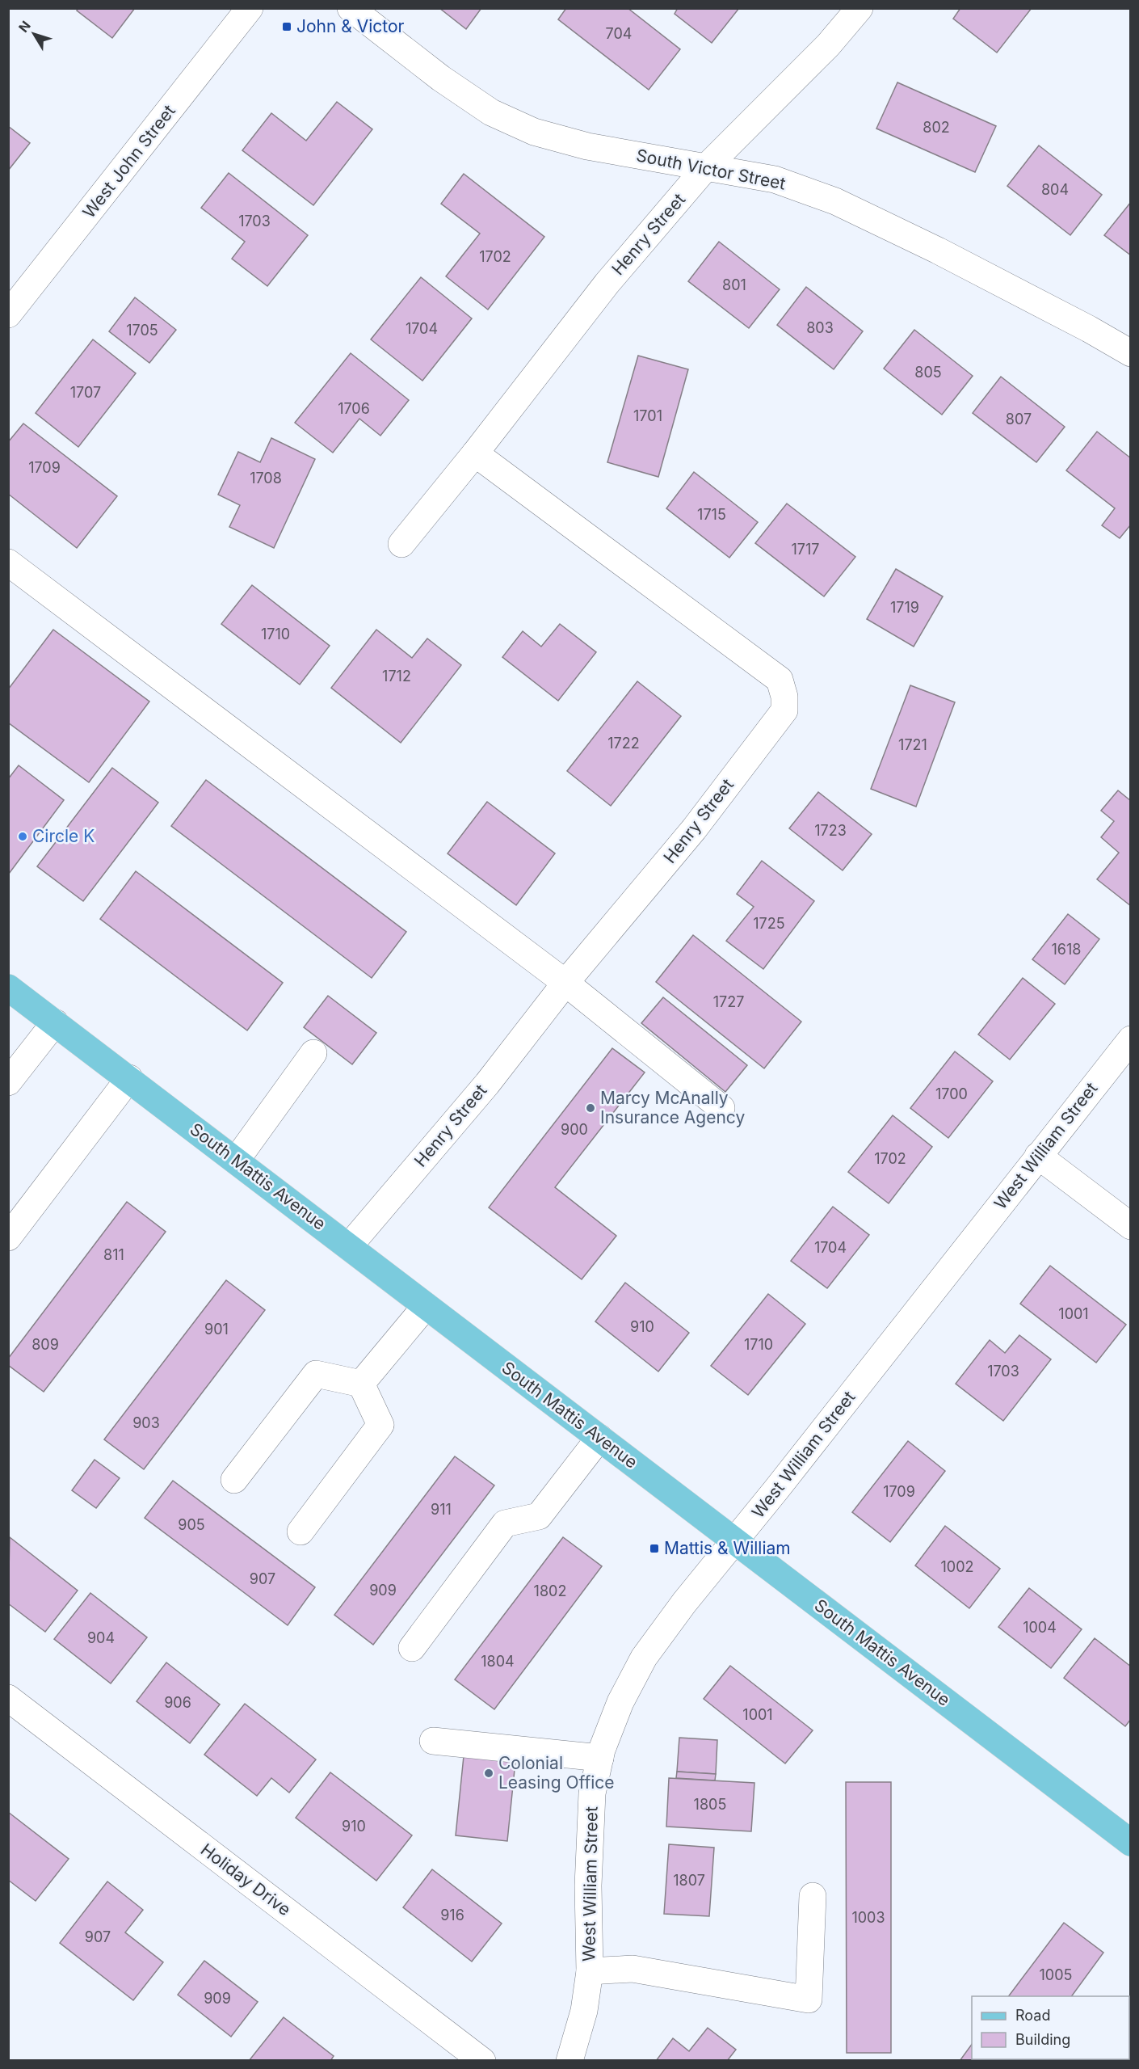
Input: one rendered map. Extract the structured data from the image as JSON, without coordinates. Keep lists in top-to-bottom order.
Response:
{
  "streets": {
    "main road": ["South Mattis Avenue"],
    "street": [
      "West John Street",
      "South Victor Street",
      "Henry Street",
      "West William Street",
      "Holiday Drive"
    ]
  },
  "crossings": [
    ["South Victor Street", "Henry Street"],
    ["Henry Street", "South Mattis Avenue"],
    ["West William Street", "South Mattis Avenue"]
  ],
  "places": {
    "transit": ["John & Victor", "Mattis & William"],
    "other": ["Circle K", "Marcy McAnally Insurance Agency", "Colonial Leasing Office"]
  },
  "house_numbers": [
    "704",
    "802",
    "804",
    "1703",
    "1702",
    "801",
    "803",
    "1704",
    "1705",
    "805",
    "1707",
    "1706",
    "1701",
    "807",
    "1709",
    "1708",
    "1715",
    "1717",
    "1719",
    "1710",
    "1712",
    "1722",
    "1721",
    "1723",
    "1725",
    "1618",
    "1727",
    "1700",
    "900",
    "1702",
    "1704",
    "811",
    "1001",
    "910",
    "901",
    "809",
    "1710",
    "1703",
    "903",
    "1709",
    "911",
    "905",
    "1002",
    "907",
    "909",
    "1802",
    "1004",
    "904",
    "1804",
    "906",
    "1001",
    "1805",
    "910",
    "1807",
    "916",
    "1003",
    "907",
    "1005",
    "909"
  ],
  "legend": ["Road", "Building"],
  "north": "top left"
}
